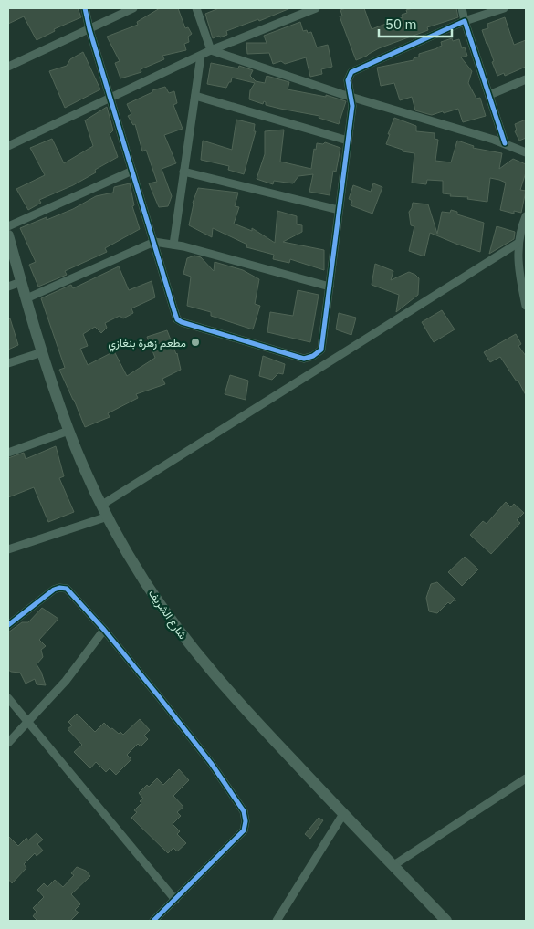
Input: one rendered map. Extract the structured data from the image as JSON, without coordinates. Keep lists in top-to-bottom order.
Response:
{
  "streets": {
    "main road": ["شارع الشريف"]
  },
  "places": ["مطعم زهرة بنغازي"],
  "scale_bar": "50 m"
}
